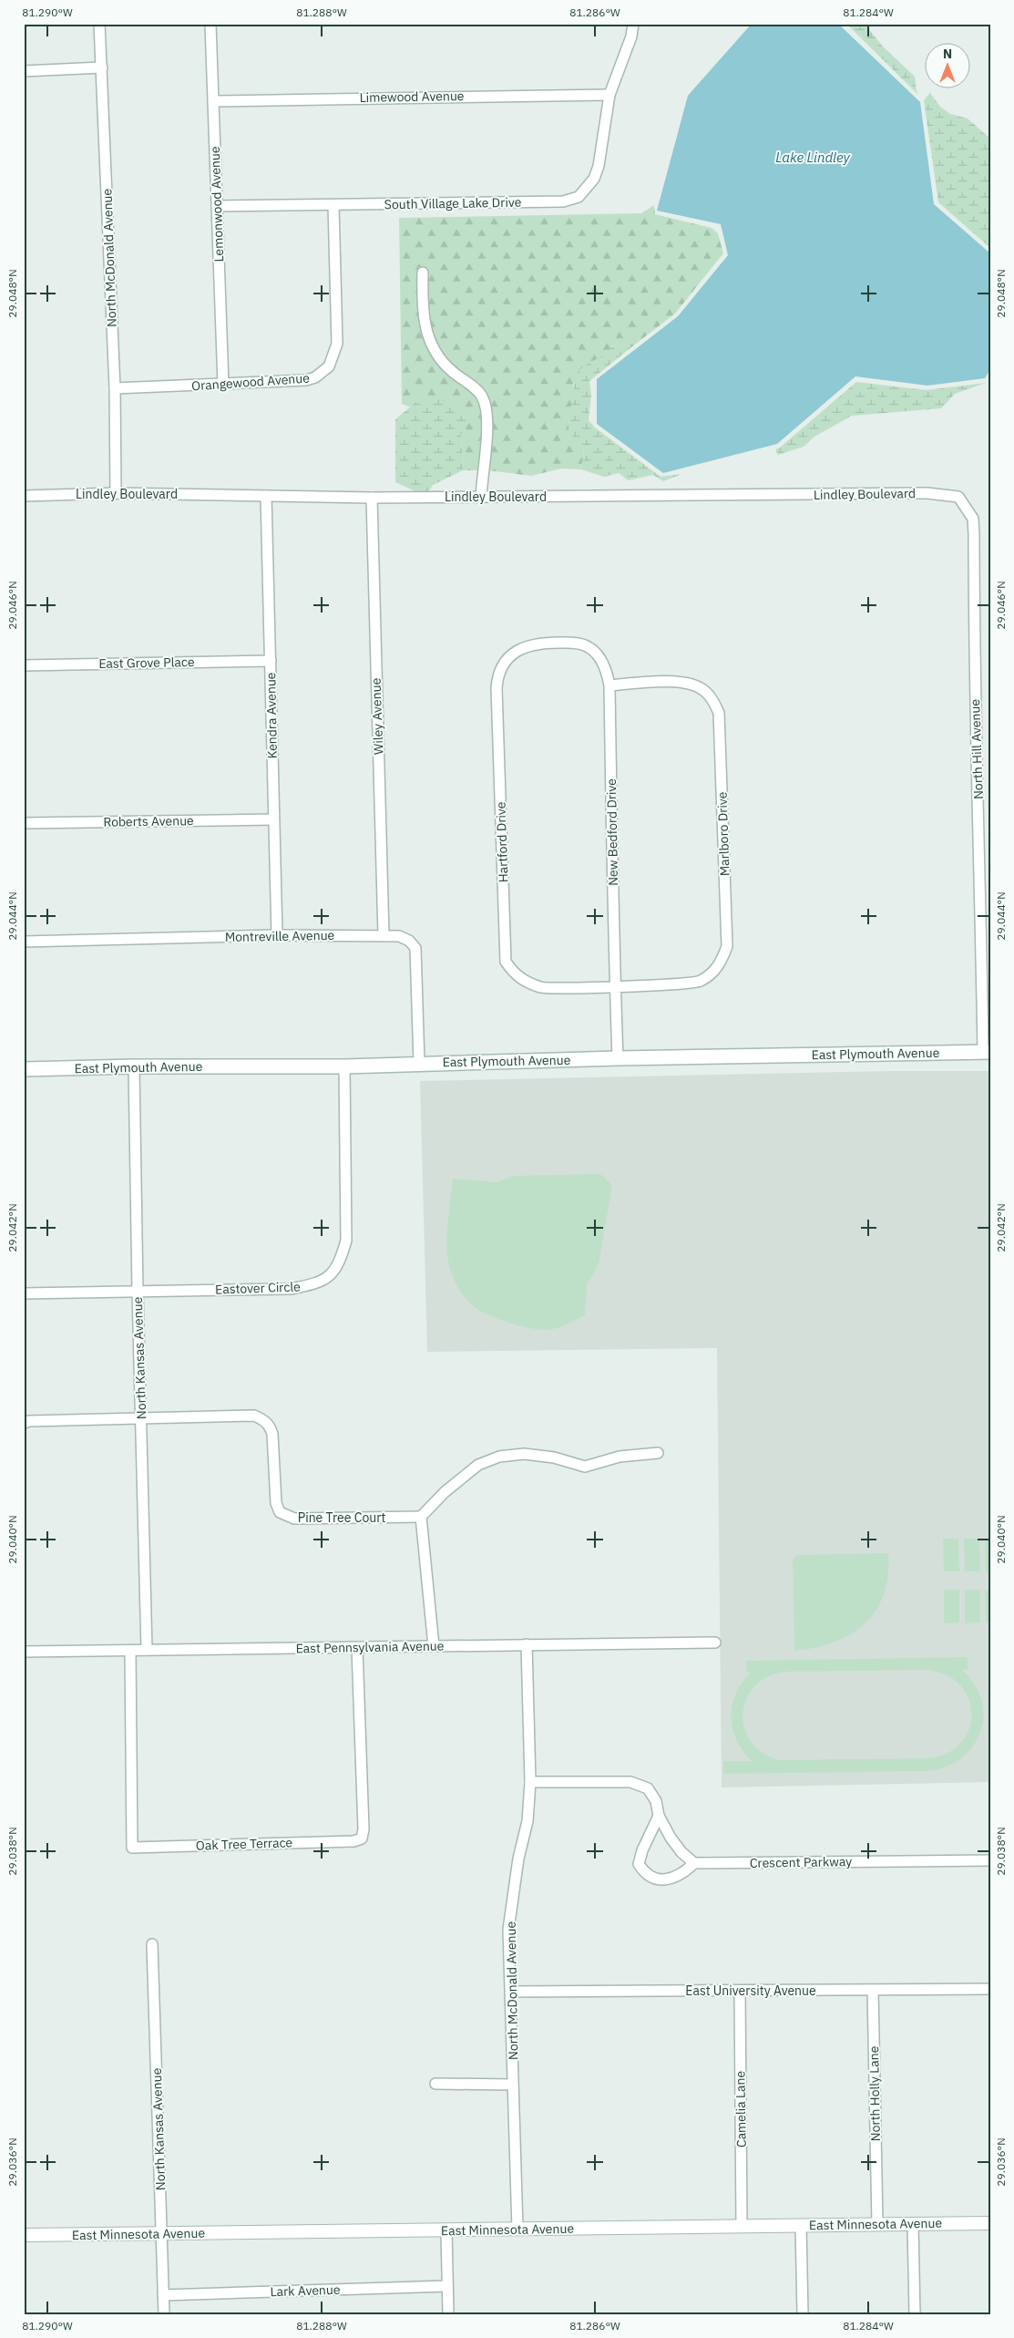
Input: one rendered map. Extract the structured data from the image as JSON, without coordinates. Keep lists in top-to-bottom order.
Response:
{
  "streets": {
    "main road": ["East Plymouth Avenue"],
    "street": [
      "Limewood Avenue",
      "South Village Lake Drive",
      "Lemonwood Avenue",
      "North McDonald Avenue",
      "Orangewood Avenue",
      "Lindley Boulevard",
      "East Grove Place",
      "Kendra Avenue",
      "Wiley Avenue",
      "North Hill Avenue",
      "Roberts Avenue",
      "New Bedford Drive",
      "Marlboro Drive",
      "Hartford Drive",
      "Montreville Avenue",
      "Eastover Circle",
      "North Kansas Avenue",
      "Pine Tree Court",
      "East Pennsylvania Avenue",
      "Oak Tree Terrace",
      "Crescent Parkway",
      "East University Avenue",
      "North Holly Lane",
      "Camelia Lane",
      "East Minnesota Avenue",
      "Lark Avenue"
    ]
  },
  "crossings": [
    ["Limewood Avenue", "South Village Lake Drive"],
    ["Limewood Avenue", "Lemonwood Avenue"],
    ["South Village Lake Drive", "Lemonwood Avenue"],
    ["South Village Lake Drive", "Orangewood Avenue"],
    ["Lemonwood Avenue", "Orangewood Avenue"],
    ["North McDonald Avenue", "Orangewood Avenue"],
    ["North McDonald Avenue", "Lindley Boulevard"],
    ["North McDonald Avenue", "East Pennsylvania Avenue"],
    ["North McDonald Avenue", "East University Avenue"],
    ["North McDonald Avenue", "East Minnesota Avenue"],
    ["Lindley Boulevard", "Kendra Avenue"],
    ["Lindley Boulevard", "Wiley Avenue"],
    ["Lindley Boulevard", "North Hill Avenue"],
    ["East Grove Place", "Kendra Avenue"],
    ["Kendra Avenue", "Roberts Avenue"],
    ["Kendra Avenue", "Montreville Avenue"],
    ["Wiley Avenue", "Montreville Avenue"],
    ["North Hill Avenue", "East Plymouth Avenue"],
    ["New Bedford Drive", "Marlboro Drive"],
    ["New Bedford Drive", "Hartford Drive"],
    ["New Bedford Drive", "East Plymouth Avenue"],
    ["Marlboro Drive", "Hartford Drive"],
    ["Montreville Avenue", "East Plymouth Avenue"],
    ["East Plymouth Avenue", "Eastover Circle"],
    ["East Plymouth Avenue", "North Kansas Avenue"],
    ["Eastover Circle", "North Kansas Avenue"],
    ["North Kansas Avenue", "Pine Tree Court"],
    ["North Kansas Avenue", "East Pennsylvania Avenue"],
    ["North Kansas Avenue", "East Minnesota Avenue"],
    ["North Kansas Avenue", "Lark Avenue"],
    ["East Pennsylvania Avenue", "Oak Tree Terrace"],
    ["East University Avenue", "North Holly Lane"],
    ["East University Avenue", "Camelia Lane"],
    ["North Holly Lane", "East Minnesota Avenue"],
    ["Camelia Lane", "East Minnesota Avenue"]
  ],
  "water": ["Lake Lindley"],
  "north": "top",
  "coordinates": [
    "81.290°W",
    "81.288°W",
    "81.286°W",
    "81.284°W",
    "29.048°N",
    "29.046°N",
    "29.044°N",
    "29.042°N",
    "29.040°N",
    "29.038°N",
    "29.036°N"
  ]
}
